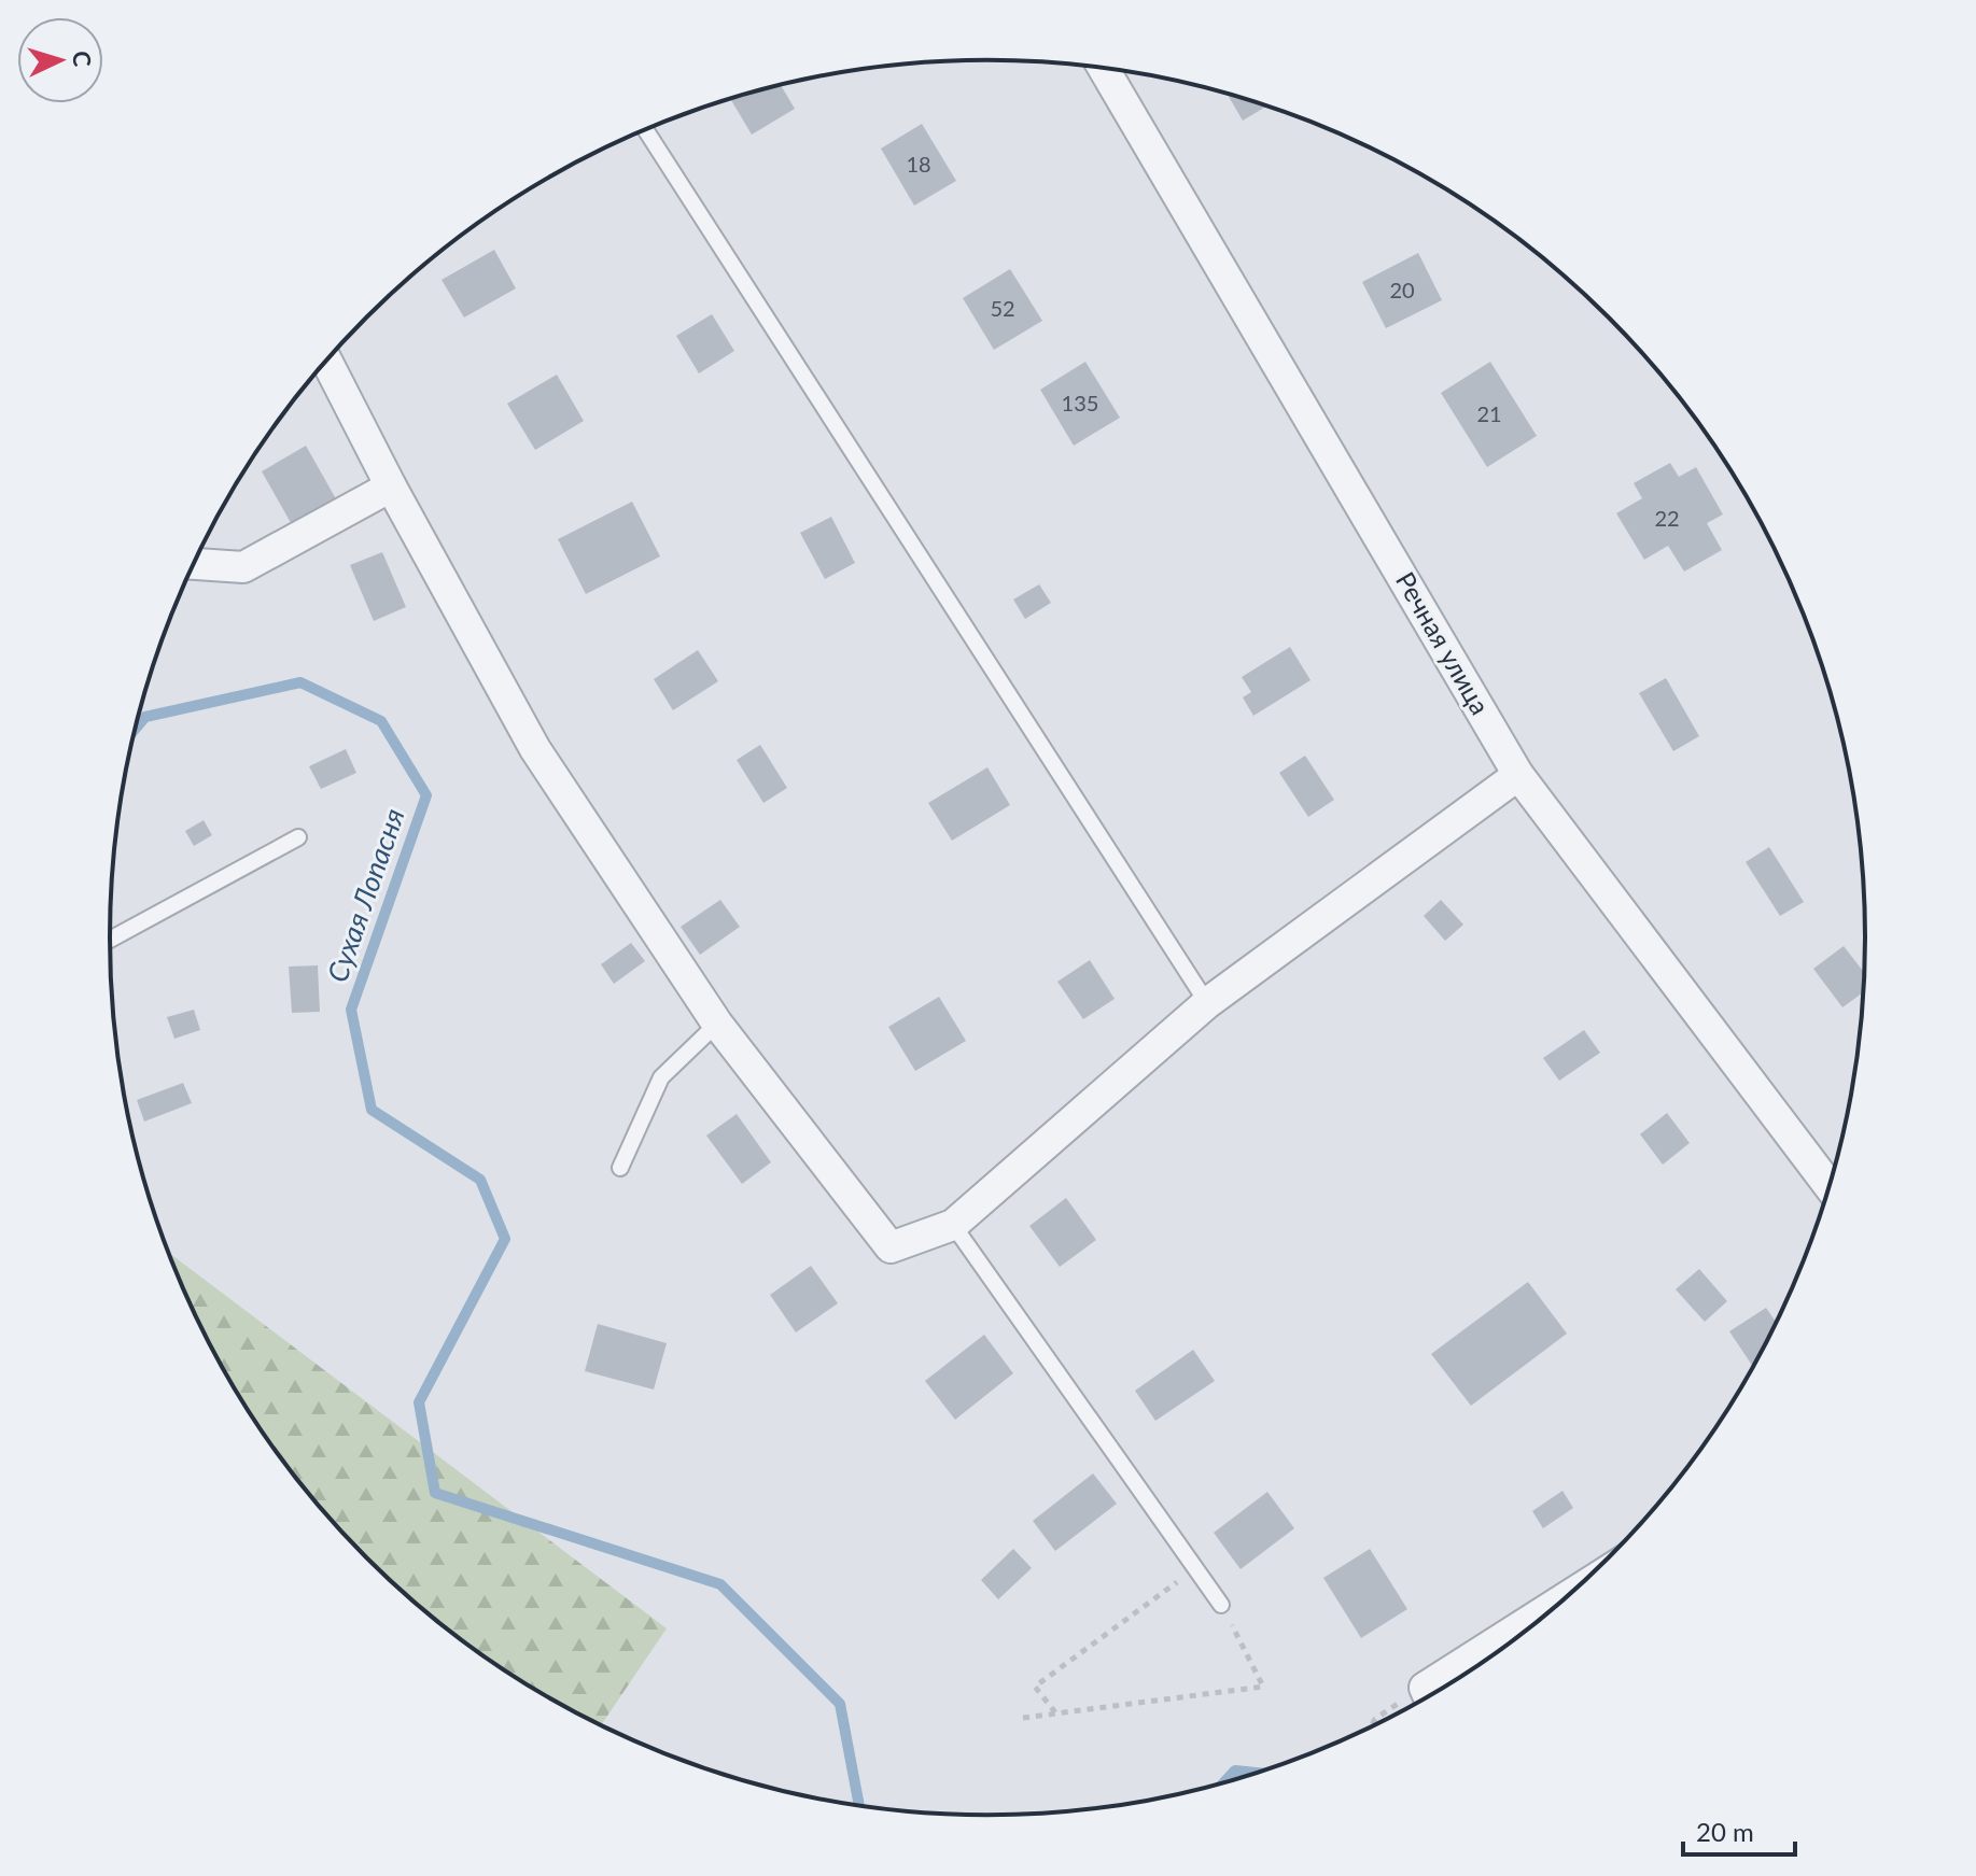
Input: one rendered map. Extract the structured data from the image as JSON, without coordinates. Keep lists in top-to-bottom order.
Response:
{
  "streets": {
    "street": ["Речная улица"]
  },
  "water": ["Сухая Лопасня"],
  "house_numbers": [
    "18",
    "20",
    "52",
    "135",
    "21",
    "22"
  ],
  "scale_bar": "20 m",
  "north": "right"
}
